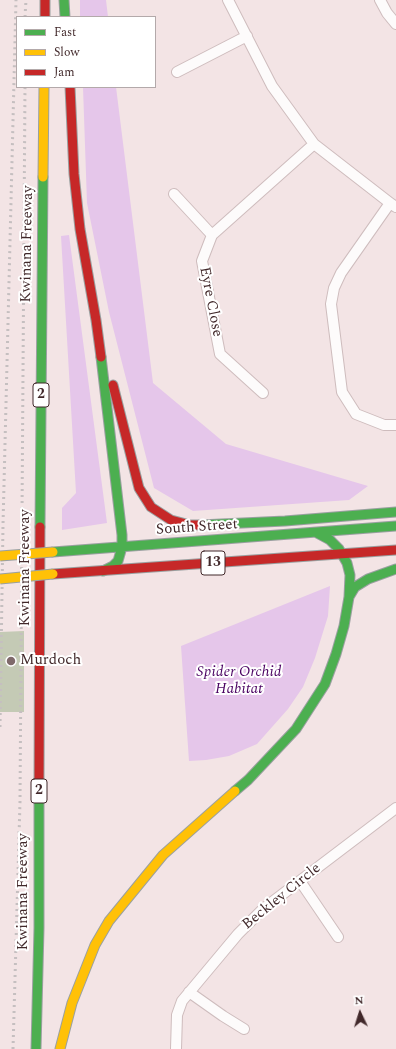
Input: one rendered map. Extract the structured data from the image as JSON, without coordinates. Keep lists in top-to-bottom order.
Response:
{
  "streets": {
    "highway": [
      "Kwinana Freeway",
      "2",
      "South Street",
      "13"
    ],
    "street": ["Eyre Close", "Beckley Circle"]
  },
  "parks": ["Spider Orchid Habitat"],
  "places": ["Murdoch"],
  "legend": ["Fast", "Slow", "Jam"],
  "north": "top"
}
